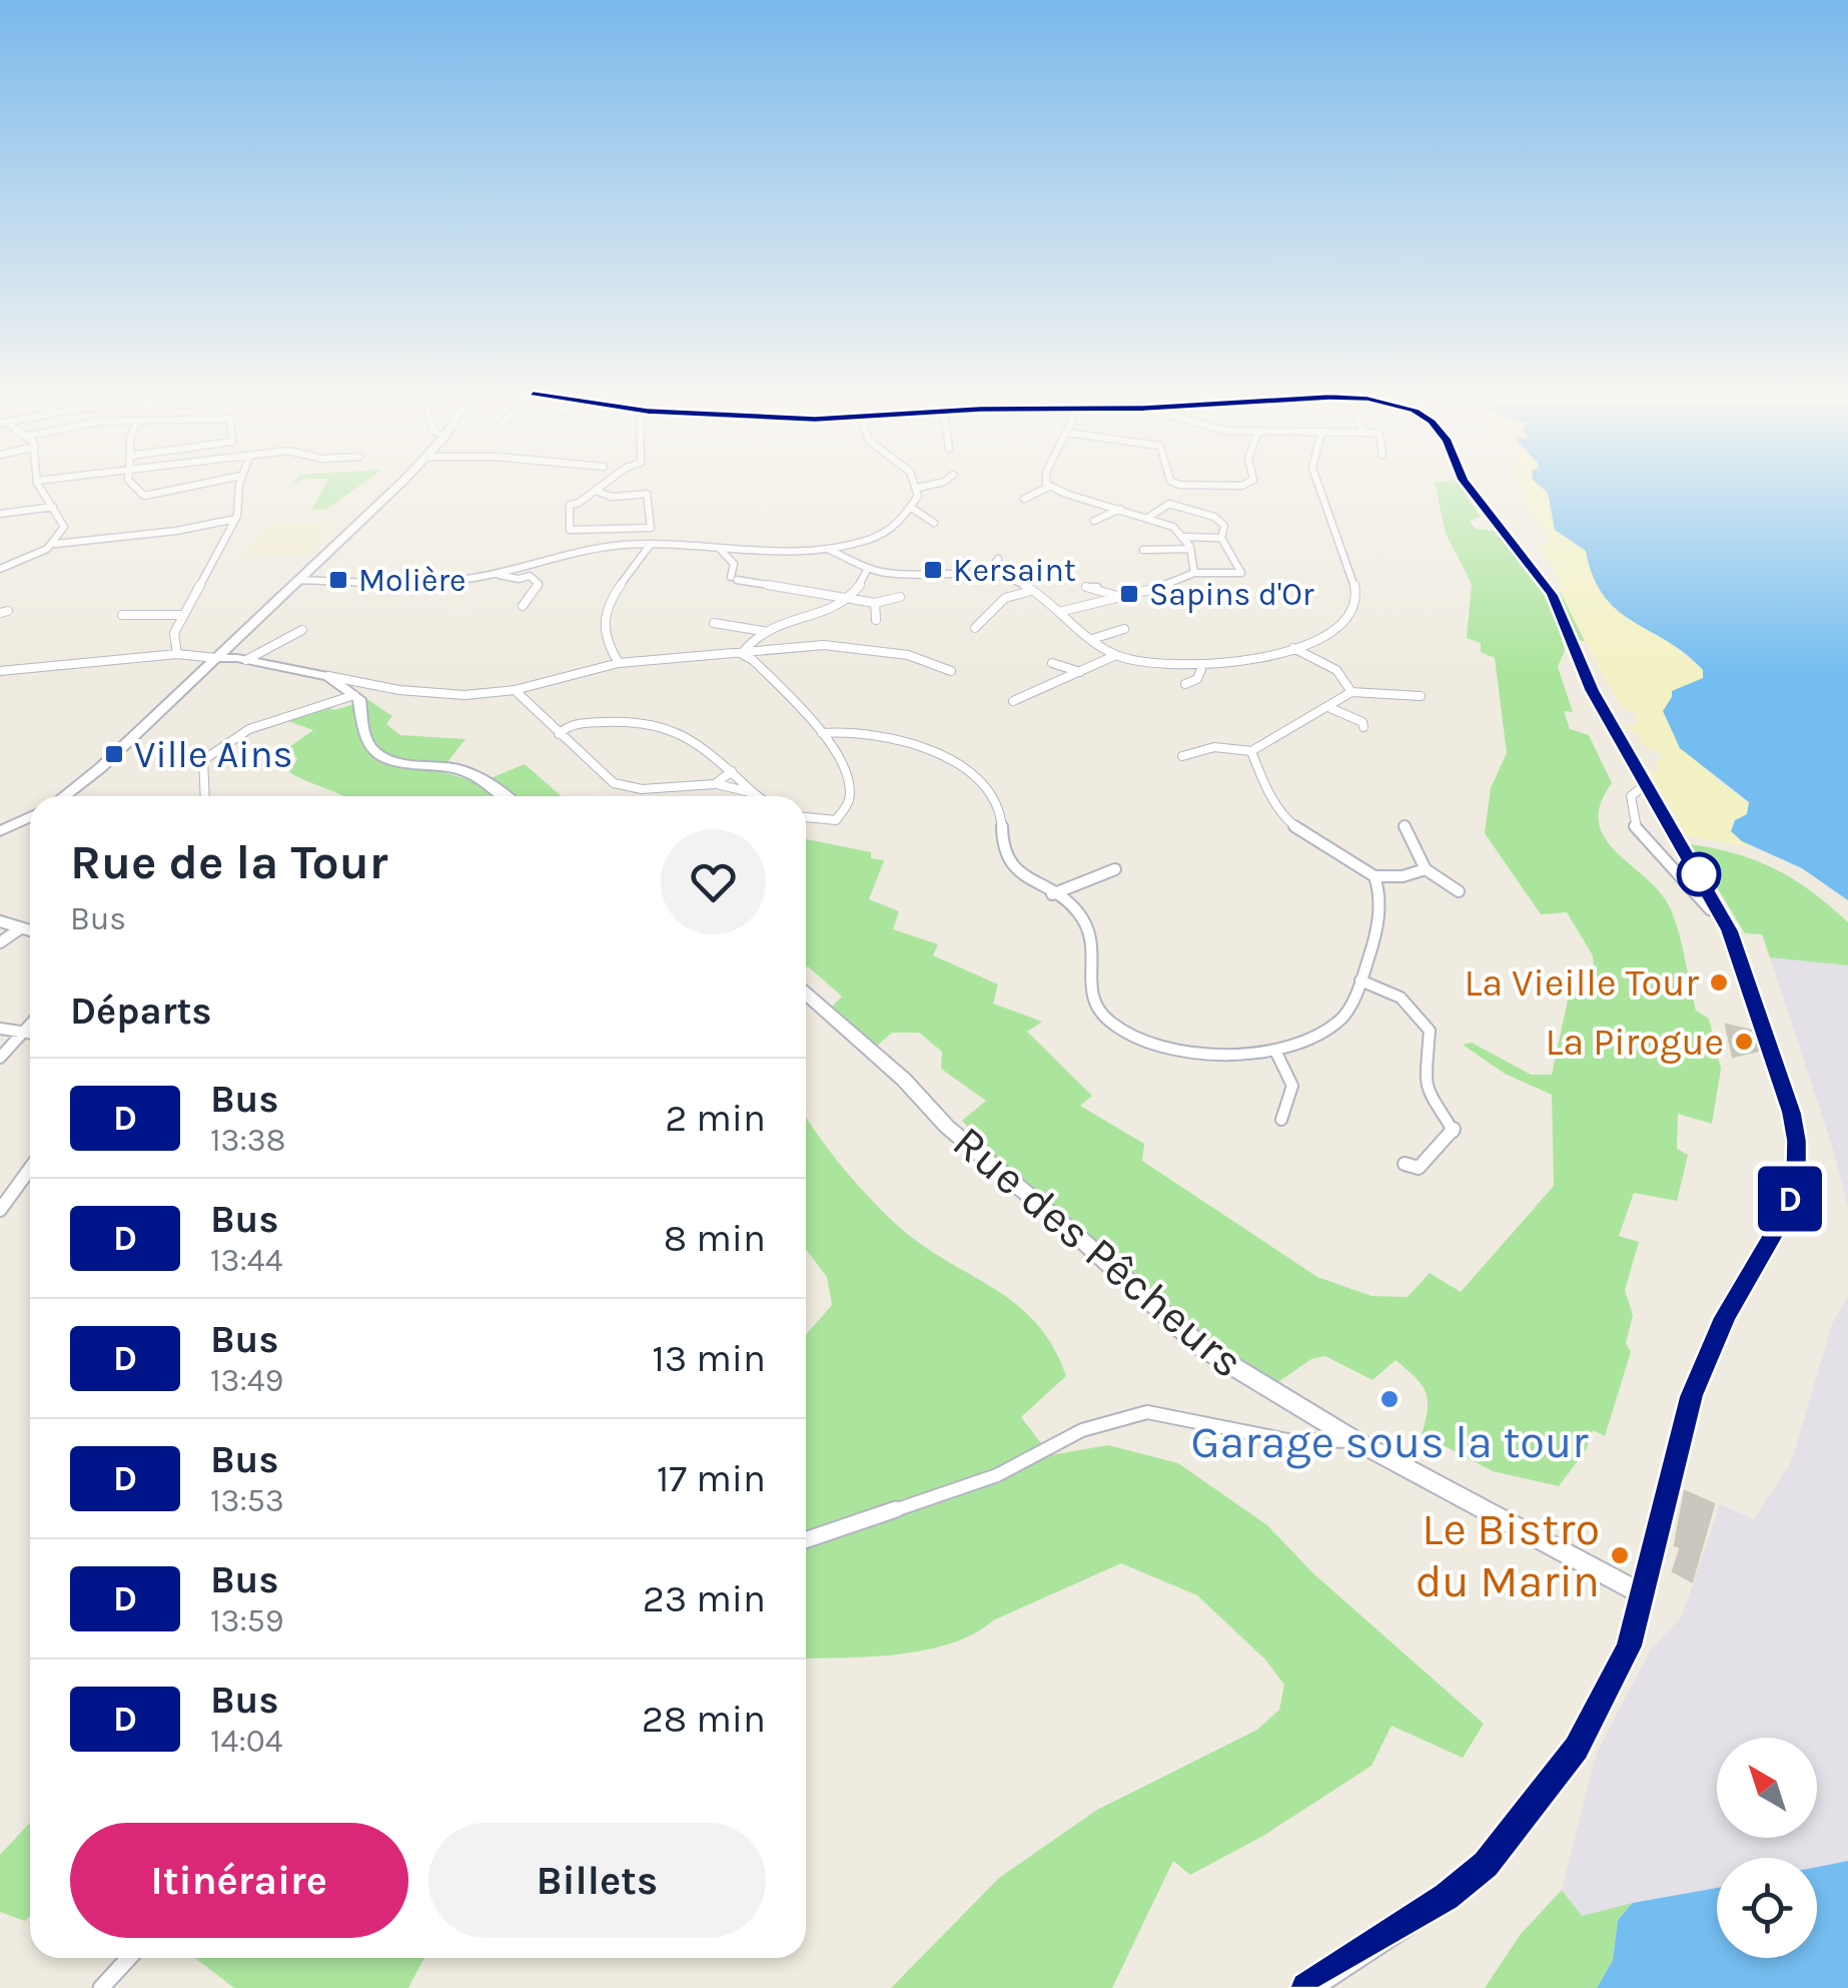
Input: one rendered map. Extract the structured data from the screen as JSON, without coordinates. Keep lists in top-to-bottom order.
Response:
{
  "streets": {
    "street": ["Rue des Pêcheurs"]
  },
  "places": {
    "transit": [
      "Kersaint",
      "Molière",
      "Sapins d'Or",
      "Ville Ains"
    ],
    "other": [
      "La Vieille Tour",
      "La Pirogue",
      "Garage sous la tour",
      "Le Bistro du Marin"
    ]
  },
  "lines": ["bus line D"],
  "north": "top left",
  "page": {
    "on_map": "D",
    "heading": [
      ["Rue de la Tour", "Bus"],
      "Départs"
    ],
    "list": [
      {
        "mark": "D",
        "name": "Bus",
        "note": "13:38",
        "value": "2 min"
      },
      {
        "mark": "D",
        "name": "Bus",
        "note": "13:44",
        "value": "8 min"
      },
      {
        "mark": "D",
        "name": "Bus",
        "note": "13:49",
        "value": "13 min"
      },
      {
        "mark": "D",
        "name": "Bus",
        "note": "13:53",
        "value": "17 min"
      },
      {
        "mark": "D",
        "name": "Bus",
        "note": "13:59",
        "value": "23 min"
      },
      {
        "mark": "D",
        "name": "Bus",
        "note": "14:04",
        "value": "28 min"
      }
    ],
    "buttons": ["Itinéraire", "Billets"]
  }
}
